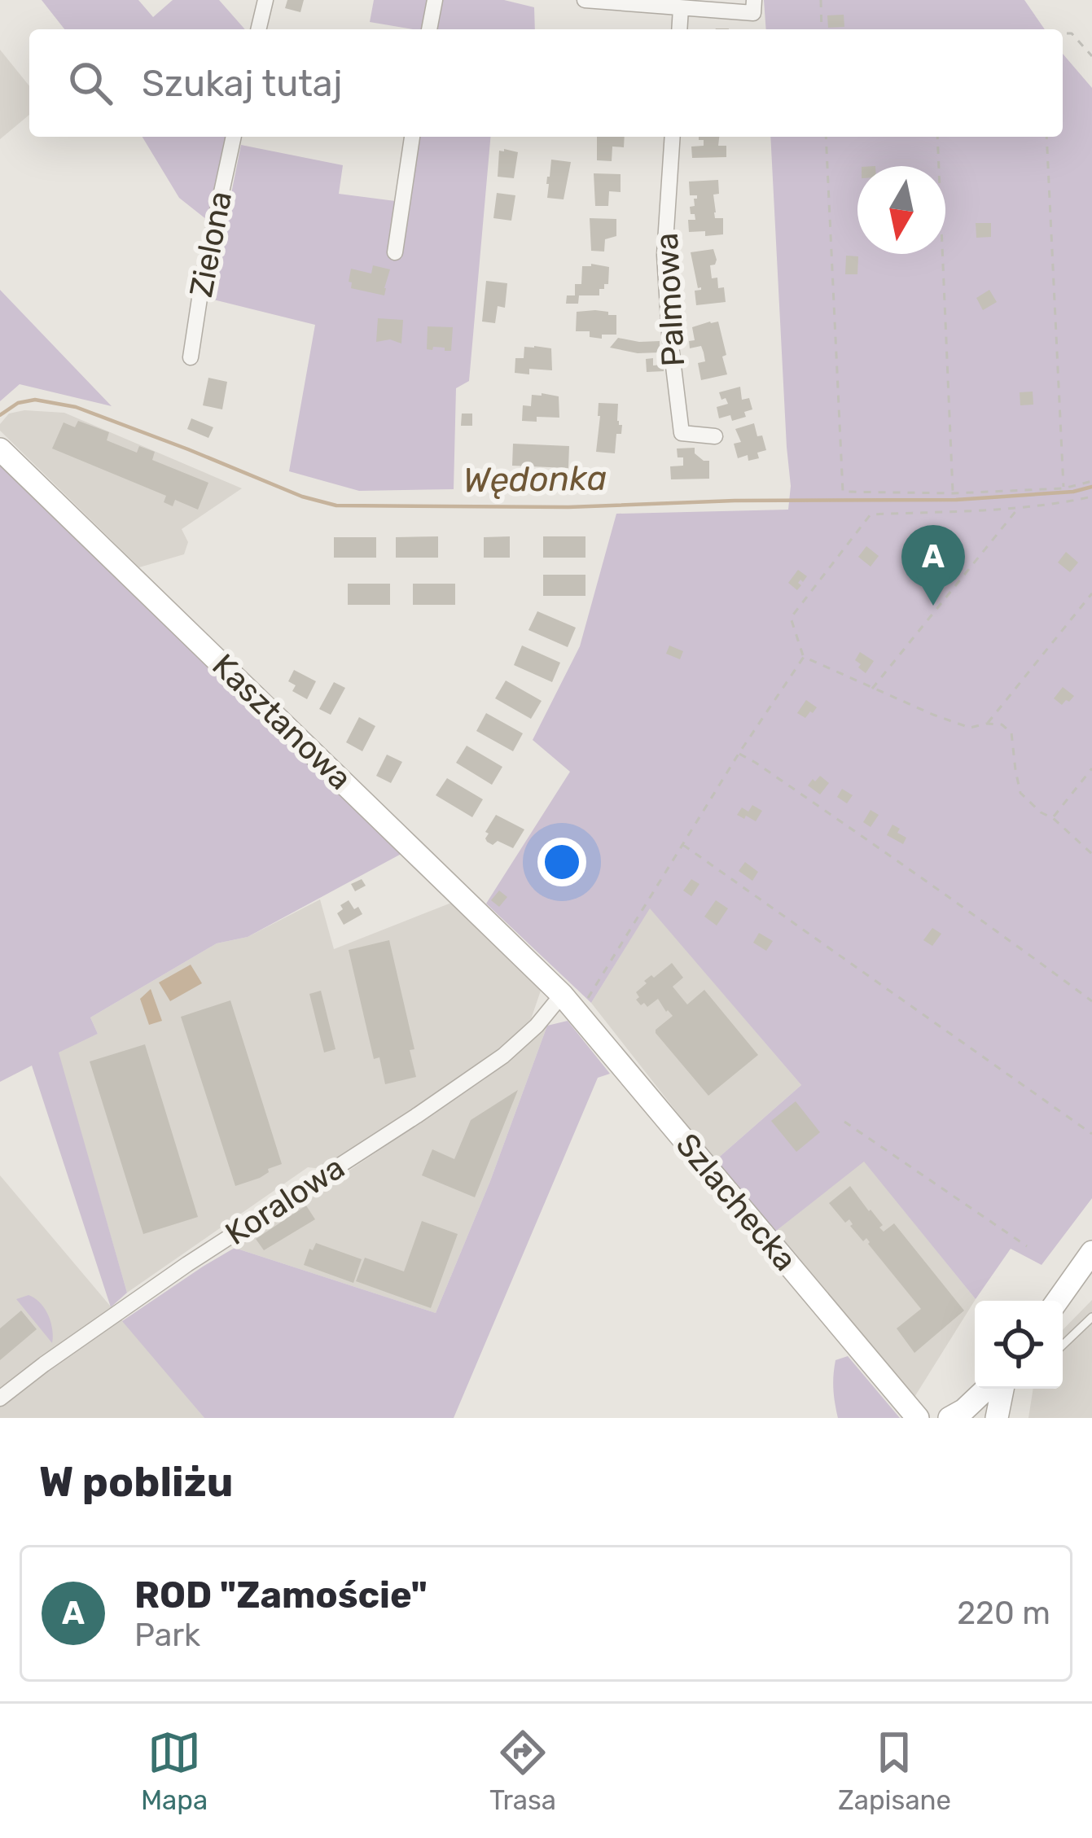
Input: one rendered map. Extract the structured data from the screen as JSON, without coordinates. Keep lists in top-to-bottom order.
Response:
{
  "streets": {
    "street": [
      "Zielona",
      "Palmowa",
      "Kasztanowa",
      "Koralowa",
      "Szlachecka"
    ]
  },
  "crossings": [
    ["Kasztanowa", "Koralowa"],
    ["Kasztanowa", "Szlachecka"],
    ["Koralowa", "Szlachecka"]
  ],
  "water": ["Wędonka"],
  "north": "bottom",
  "page": {
    "search": "Szukaj tutaj",
    "pins": "A",
    "heading": "W pobliżu",
    "list": [
      {
        "mark": "A",
        "name": "ROD \"Zamoście\"",
        "note": "Park",
        "value": "220 m"
      }
    ],
    "nav": ["Mapa", "Trasa", "Zapisane"]
  }
}
